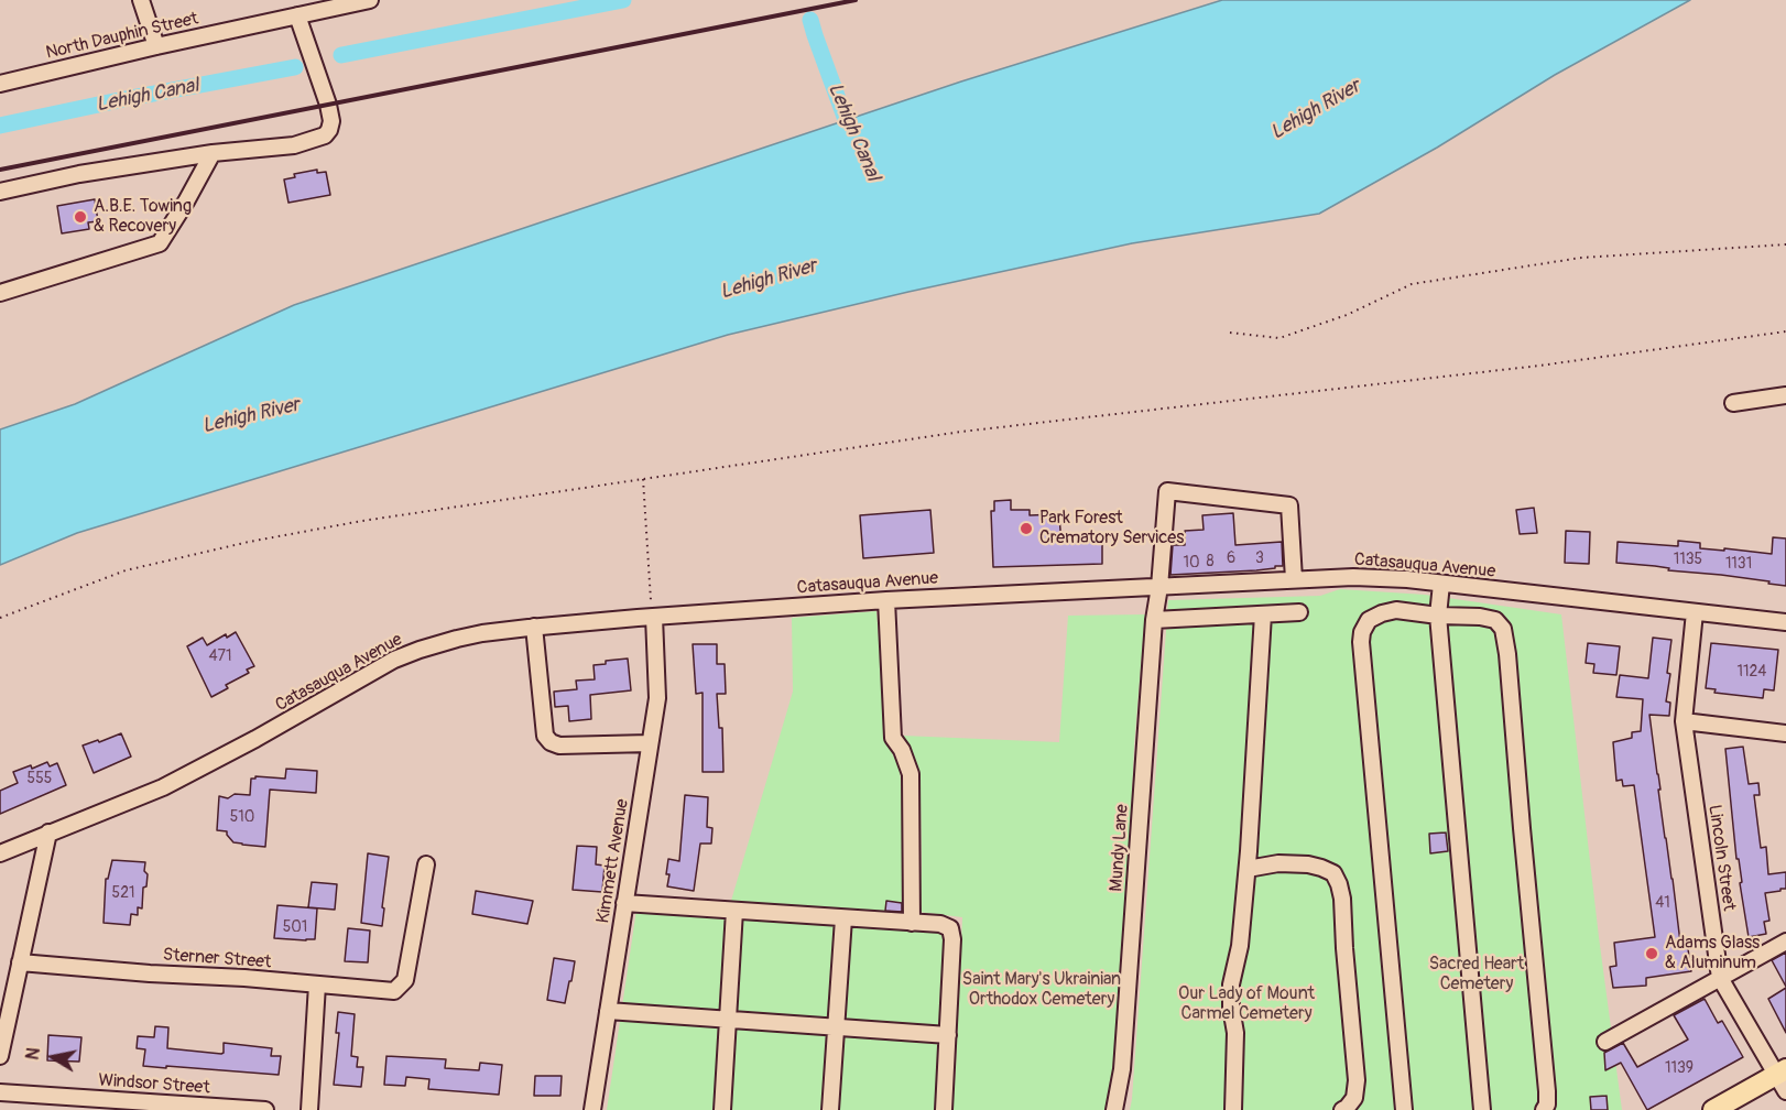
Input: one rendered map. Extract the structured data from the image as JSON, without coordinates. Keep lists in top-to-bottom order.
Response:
{
  "streets": {
    "street": [
      "North Dauphin Street",
      "Catasauqua Avenue",
      "Mundy Lane",
      "Lincoln Street",
      "Kimmett Avenue",
      "Sterner Street",
      "Windsor Street"
    ]
  },
  "crossings": [
    ["Catasauqua Avenue", "Mundy Lane"],
    ["Catasauqua Avenue", "Lincoln Street"],
    ["Catasauqua Avenue", "Kimmett Avenue"]
  ],
  "water": ["Lehigh Canal", "Lehigh River"],
  "parks": ["Sacred Heart Cemetery", "Saint Mary's Ukrainian Orthodox Cemetery", "Our Lady of Mount Carmel Cemetery"],
  "places": ["A.B.E. Towing & Recovery", "Park Forest Crematory Services", "Adams Glass & Aluminum"],
  "house_numbers": [
    "6",
    "3",
    "1135",
    "8",
    "10",
    "1131",
    "471",
    "1124",
    "555",
    "510",
    "521",
    "41",
    "501",
    "1139"
  ],
  "north": "left"
}
